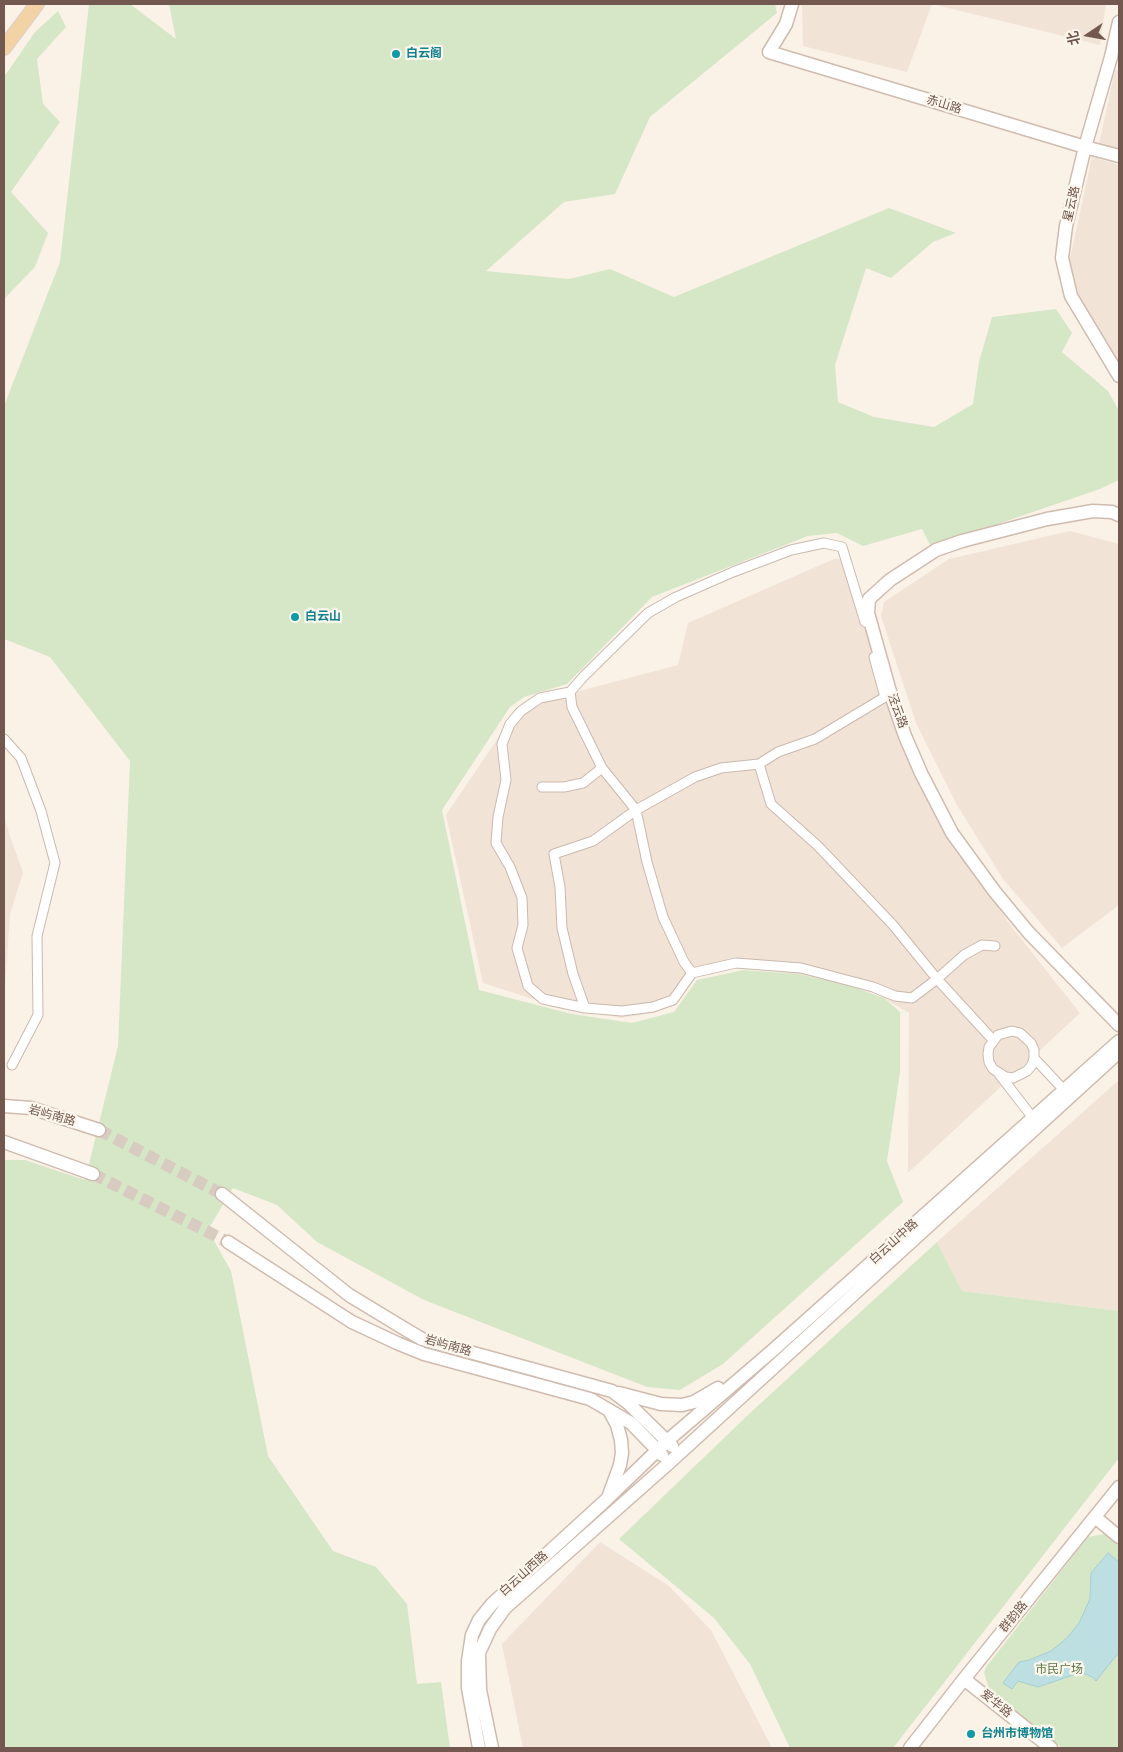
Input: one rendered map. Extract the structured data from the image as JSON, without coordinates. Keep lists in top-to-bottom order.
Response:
{
  "streets": {
    "main road": [
      "赤山路",
      "星云路",
      "泾云路",
      "岩屿南路",
      "白云山中路",
      "白云山西路",
      "群韵路",
      "爱华路"
    ]
  },
  "crossings": [
    ["赤山路", "星云路"],
    ["岩屿南路", "白云山中路"],
    ["岩屿南路", "白云山西路"],
    ["白云山中路", "白云山西路"],
    ["群韵路", "爱华路"]
  ],
  "parks": ["市民广场"],
  "places": ["白云阁", "白云山", "台州市博物馆"],
  "north": "left"
}
